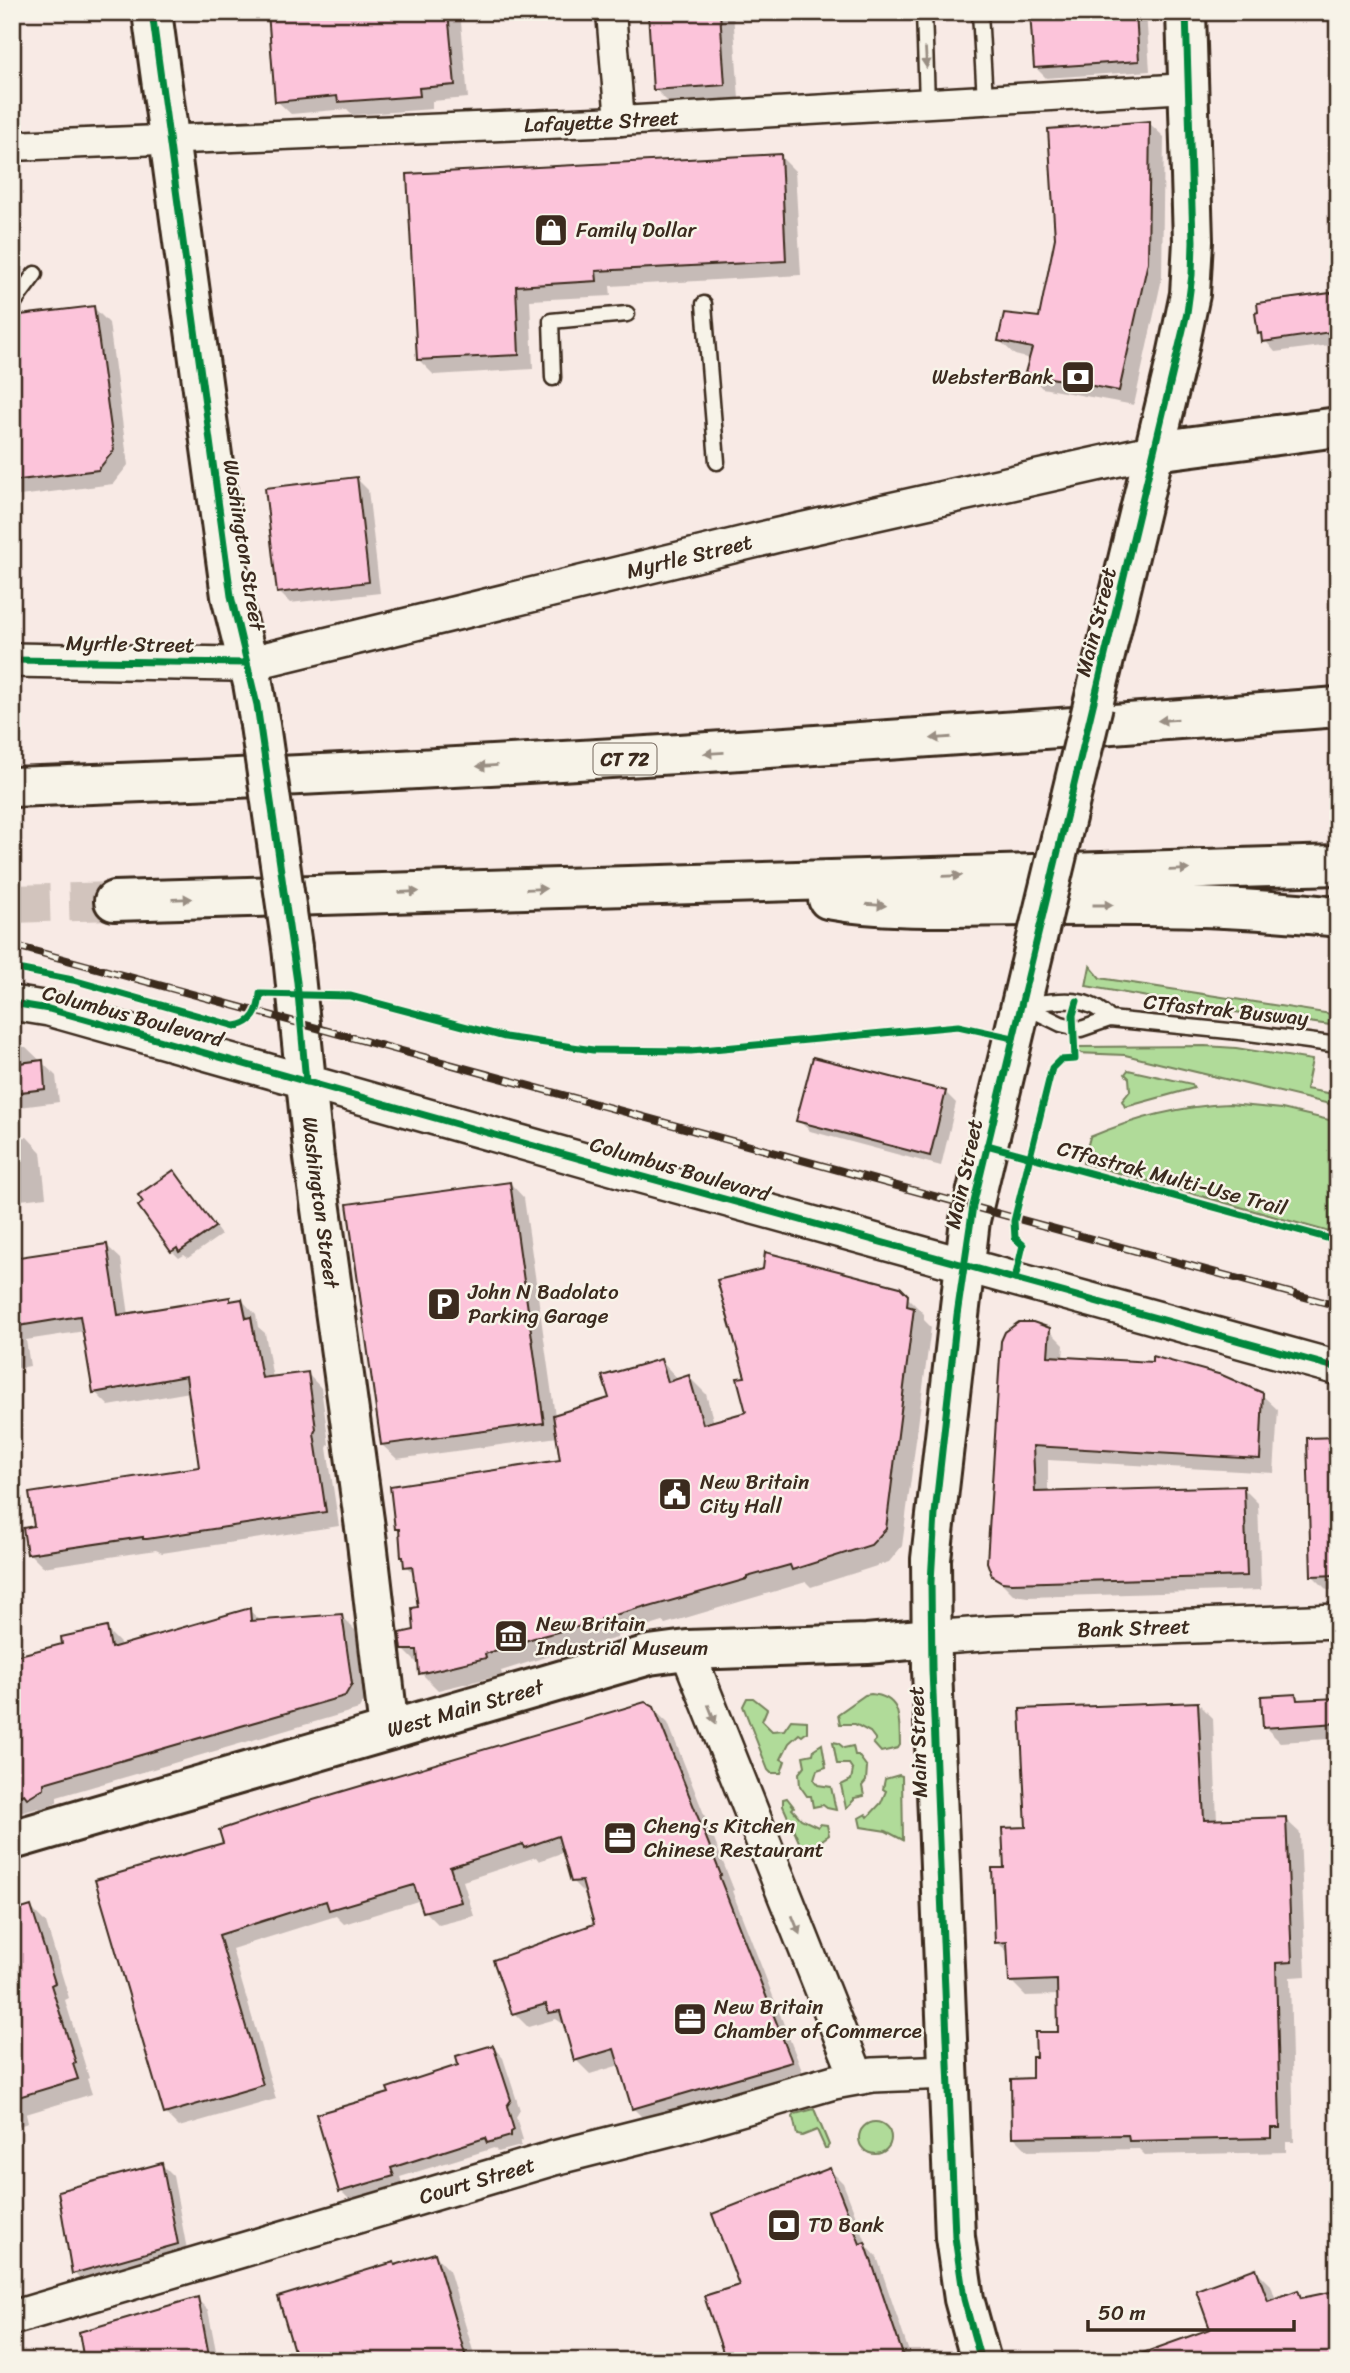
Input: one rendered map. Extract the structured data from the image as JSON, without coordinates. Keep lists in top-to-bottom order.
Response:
{
  "streets": {
    "main road": [
      "Washington Street",
      "Main Street",
      "CT 72",
      "West Main Street"
    ],
    "street": [
      "Lafayette Street",
      "Myrtle Street",
      "Columbus Boulevard",
      "Bank Street",
      "Court Street"
    ],
    "lane": ["CTfastrak Busway"],
    "cycle path": ["CTfastrak Multi-Use Trail"]
  },
  "crossings": [
    ["Lafayette Street", "Washington Street"],
    ["Lafayette Street", "Main Street"],
    ["Washington Street", "Myrtle Street"],
    ["Washington Street", "Columbus Boulevard"],
    ["Washington Street", "West Main Street"],
    ["Myrtle Street", "Main Street"],
    ["Main Street", "CTfastrak Busway"],
    ["Main Street", "Columbus Boulevard"],
    ["Main Street", "Bank Street"],
    ["Main Street", "West Main Street"],
    ["Main Street", "Court Street"],
    ["Bank Street", "West Main Street"]
  ],
  "places": {
    "shop": ["Family Dollar"],
    "bank": ["WebsterBank", "TD Bank"],
    "parking": ["John N Badolato Parking Garage"],
    "public building": ["New Britain City Hall"],
    "museum": ["New Britain Industrial Museum"],
    "office": ["Cheng's Kitchen Chinese Restaurant", "New Britain Chamber of Commerce"]
  },
  "scale_bar": "50 m"
}
